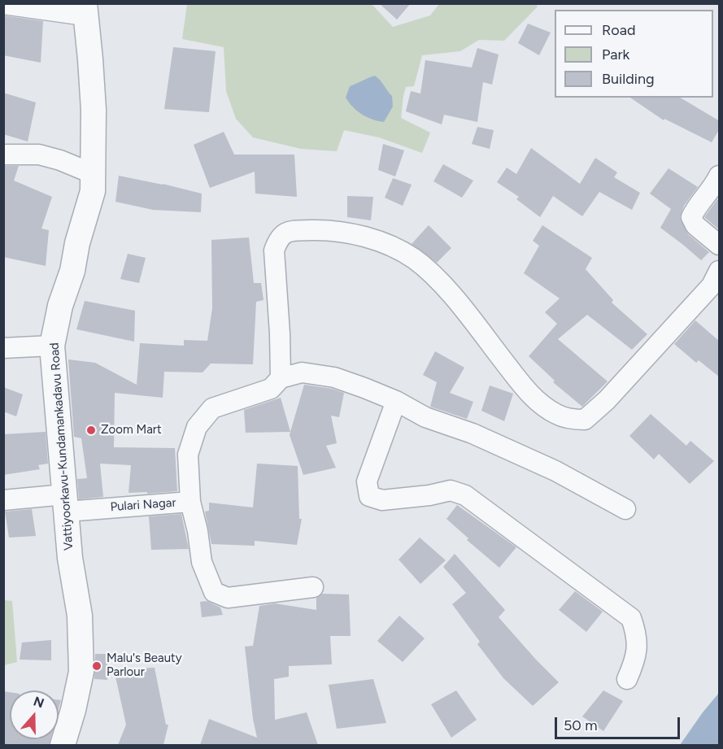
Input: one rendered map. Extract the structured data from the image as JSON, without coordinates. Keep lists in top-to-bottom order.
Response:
{
  "streets": {
    "street": ["Vattiyoorkavu-Kundamankadavu Road", "Pulari Nagar"]
  },
  "crossings": [
    ["Vattiyoorkavu-Kundamankadavu Road", "Pulari Nagar"]
  ],
  "places": ["Zoom Mart", "Malu's Beauty Parlour"],
  "legend": ["Road", "Park", "Building"],
  "scale_bar": "50 m",
  "north": "top"
}
